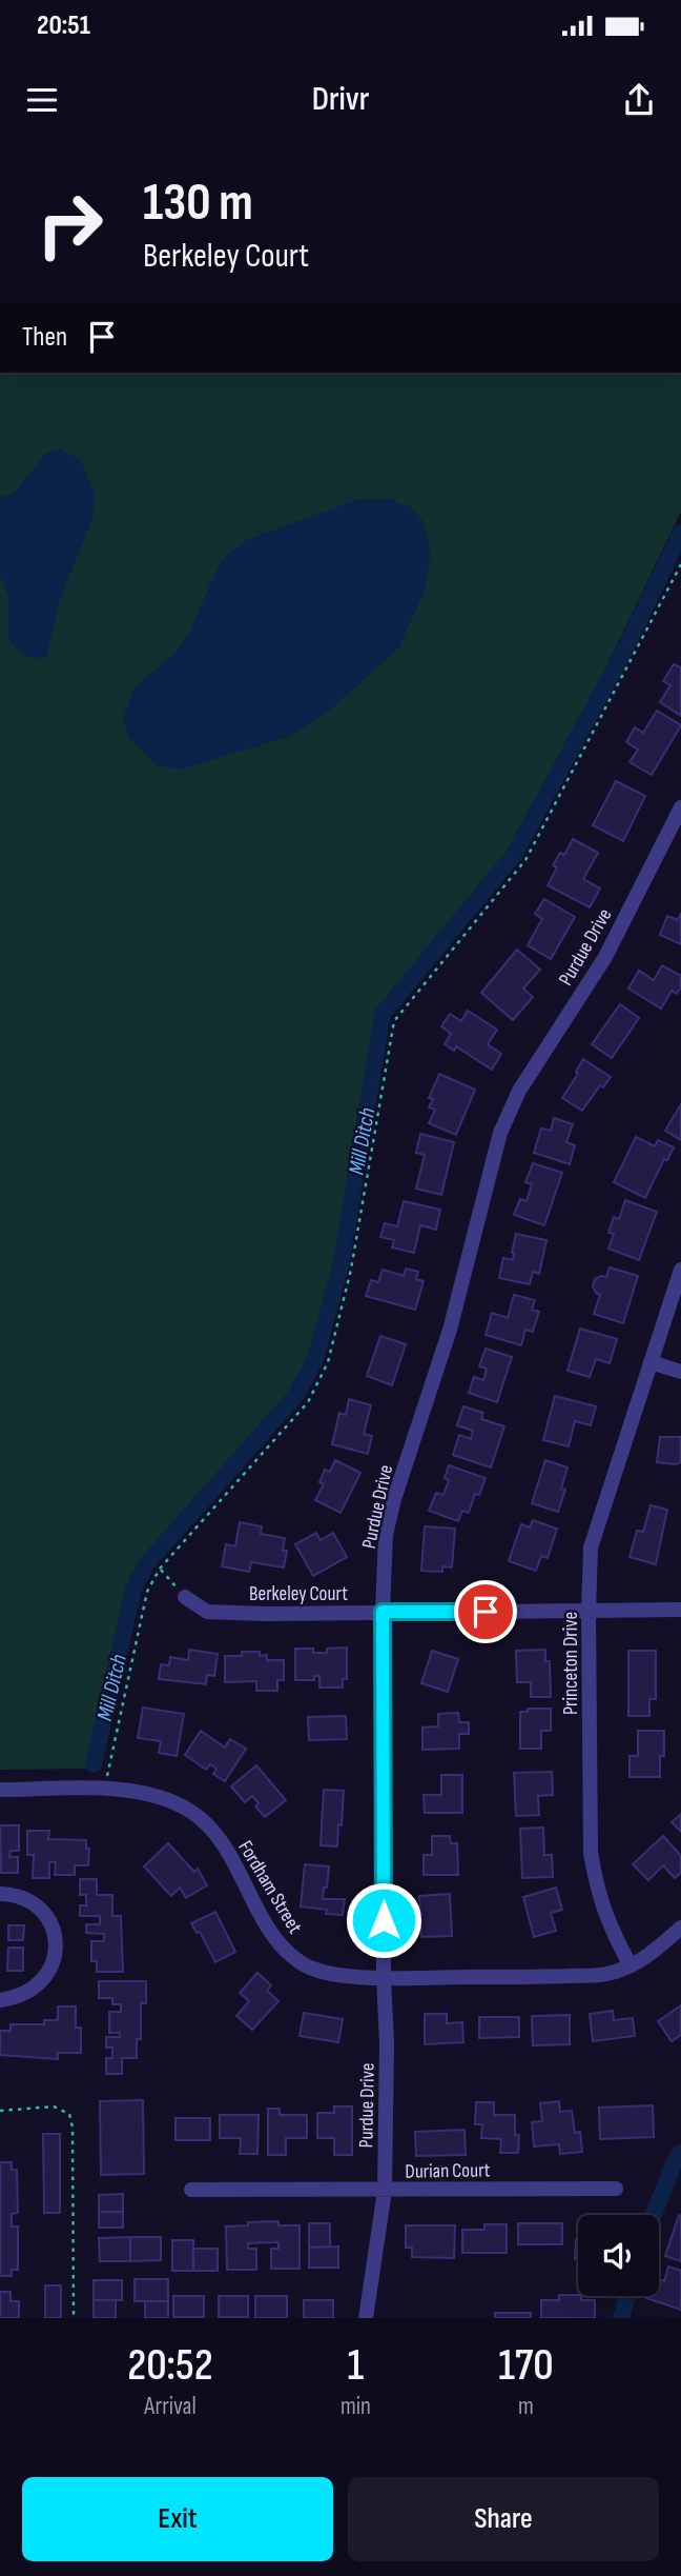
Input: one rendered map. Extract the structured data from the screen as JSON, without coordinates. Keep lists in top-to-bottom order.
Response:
{
  "streets": {
    "street": [
      "Purdue Drive",
      "Berkeley Court",
      "Princeton Drive",
      "Fordham Street",
      "Durian Court"
    ]
  },
  "crossings": [
    ["Purdue Drive", "Berkeley Court"],
    ["Purdue Drive", "Fordham Street"],
    ["Purdue Drive", "Durian Court"],
    ["Berkeley Court", "Princeton Drive"],
    ["Princeton Drive", "Fordham Street"]
  ],
  "water": ["Mill Ditch"],
  "page": {
    "status": "20:51",
    "header": "Drivr",
    "turn": ["130 m", "Berkeley Court"],
    "then": "Then",
    "eta": [
      "20:52",
      "Arrival",
      "1",
      "min",
      "170",
      "m"
    ],
    "buttons": ["Exit", "Share"]
  }
}
